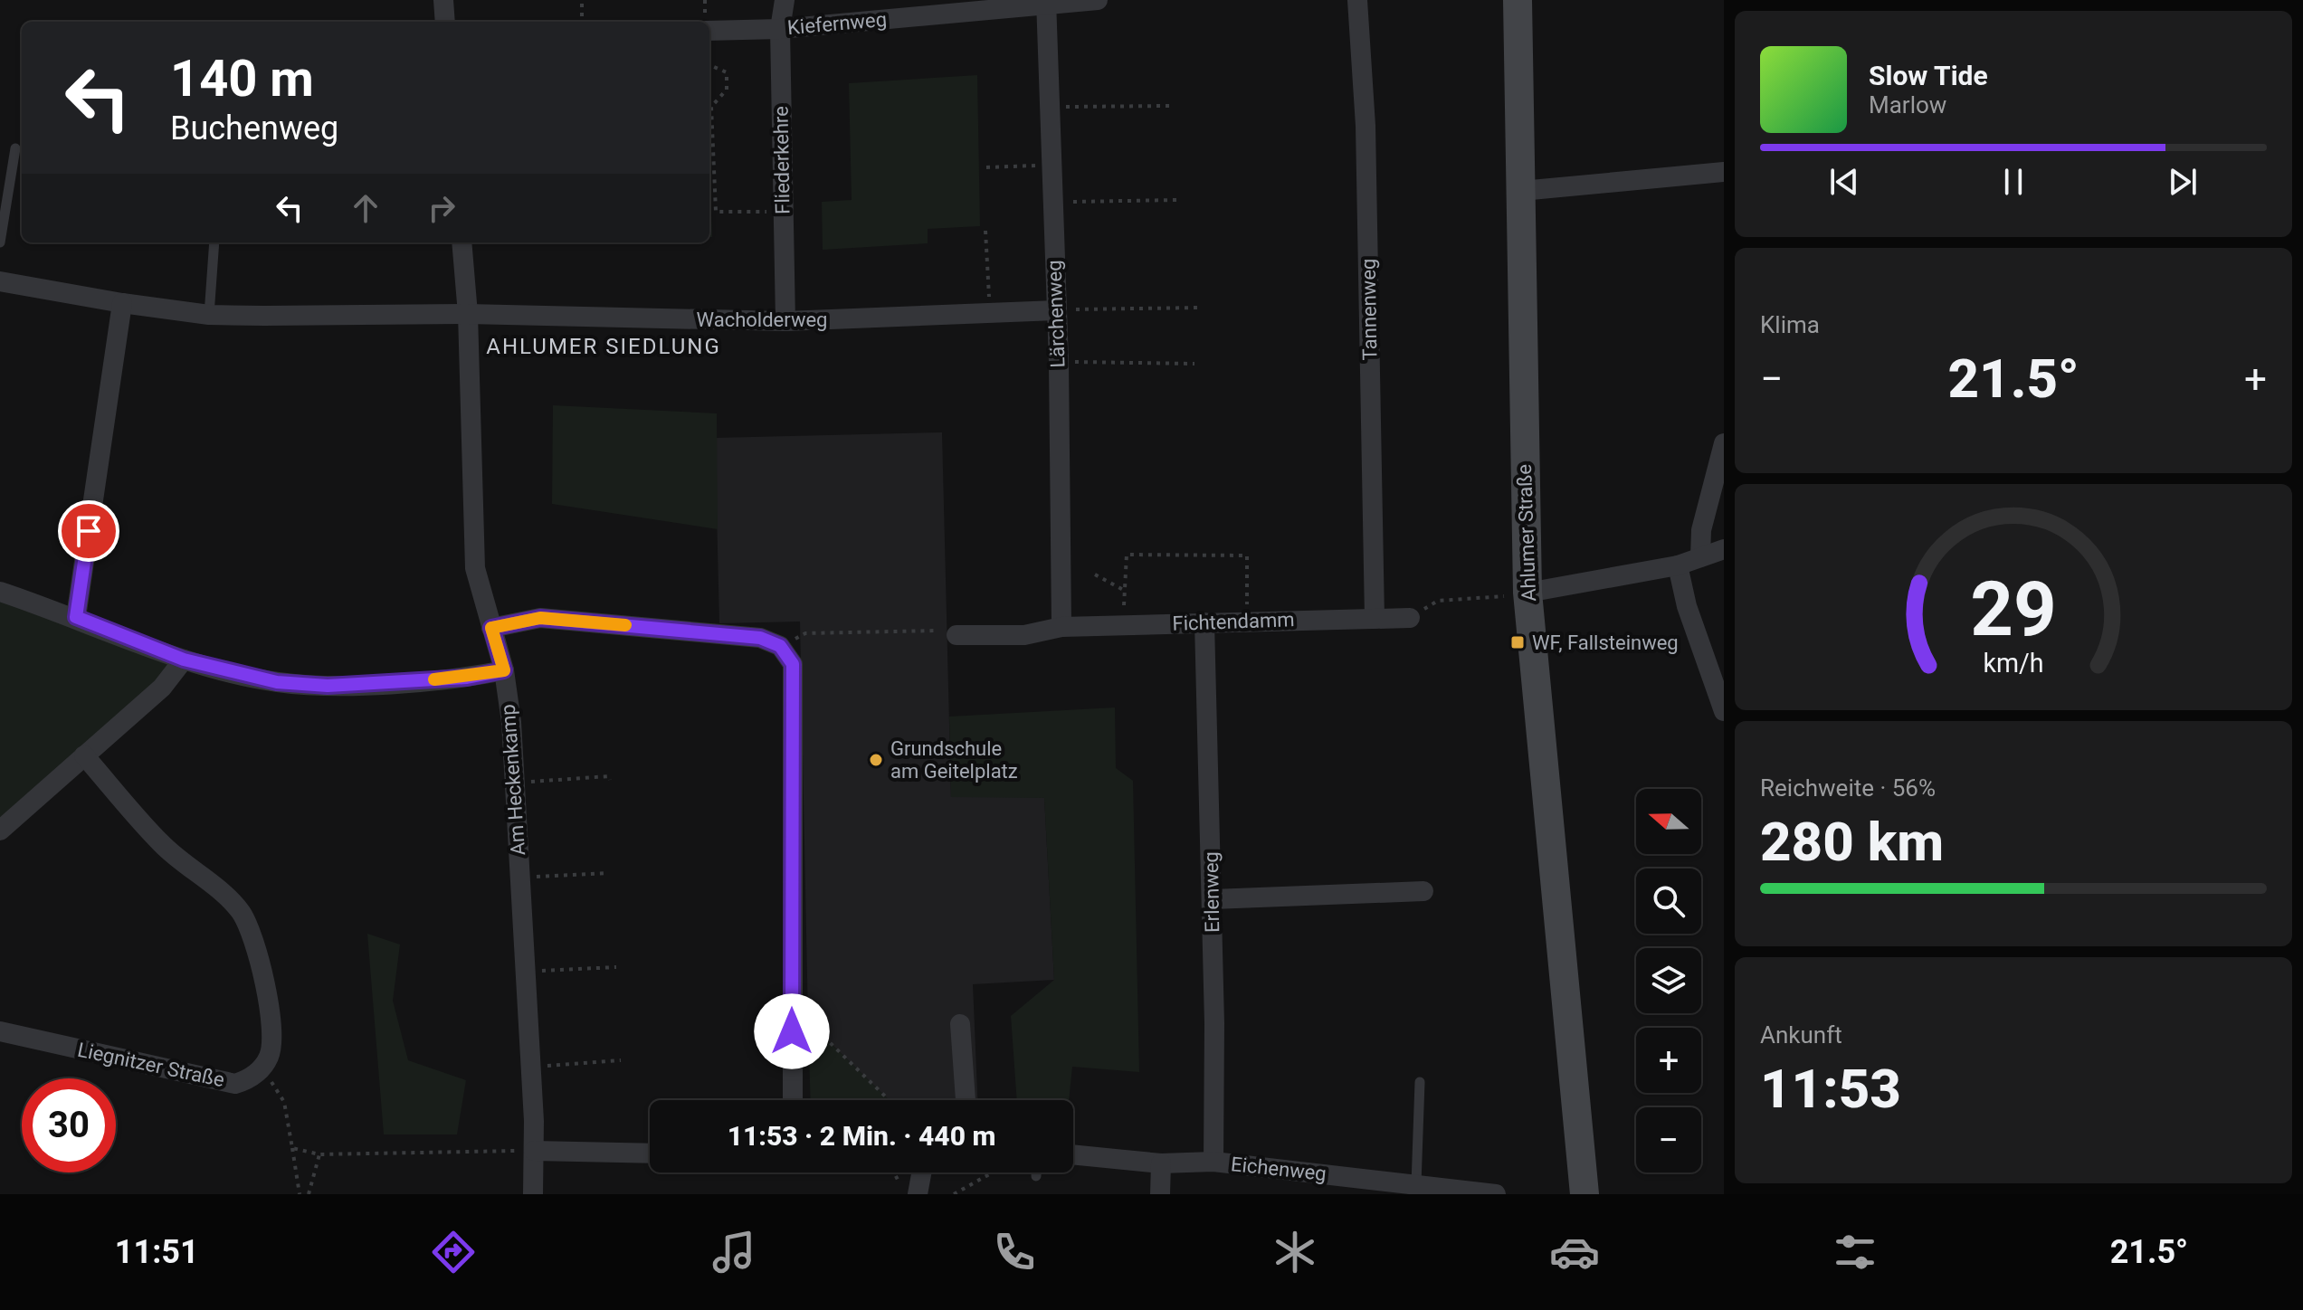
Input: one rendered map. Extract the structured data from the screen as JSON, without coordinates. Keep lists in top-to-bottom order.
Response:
{
  "streets": {
    "main road": ["Ahlumer Straße"],
    "street": [
      "Kiefernweg",
      "Fliederkehre",
      "Tannenweg",
      "Lärchenweg",
      "Wacholderweg",
      "Fichtendamm",
      "Am Heckenkamp",
      "Erlenweg",
      "Liegnitzer Straße",
      "Eichenweg"
    ]
  },
  "crossings": [
    ["Kiefernweg", "Fliederkehre"],
    ["Kiefernweg", "Lärchenweg"],
    ["Fliederkehre", "Wacholderweg"],
    ["Tannenweg", "Fichtendamm"],
    ["Lärchenweg", "Wacholderweg"],
    ["Lärchenweg", "Fichtendamm"],
    ["Wacholderweg", "Am Heckenkamp"],
    ["Fichtendamm", "Erlenweg"],
    ["Erlenweg", "Eichenweg"]
  ],
  "districts": ["AHLUMER SIEDLUNG"],
  "places": {
    "transit": ["WF, Fallsteinweg"],
    "other": ["Grundschule am Geitelplatz"]
  },
  "north": "left",
  "page": {
    "turn": ["140 m", "Buchenweg"],
    "song": ["Slow Tide", "Marlow"],
    "tile": [
      "Klima",
      ["Reichweite · 56%", "280 km"],
      ["Ankunft", "11:53"]
    ],
    "heat": ["−", "21.5°", "+"],
    "map_buttons": ["+", "−"],
    "limit": "30",
    "trip": "11:53 · 2 Min. · 440 m",
    "tabs": ["11:51", "21.5°"],
    "gauge": ["29", "km/h"]
  }
}
